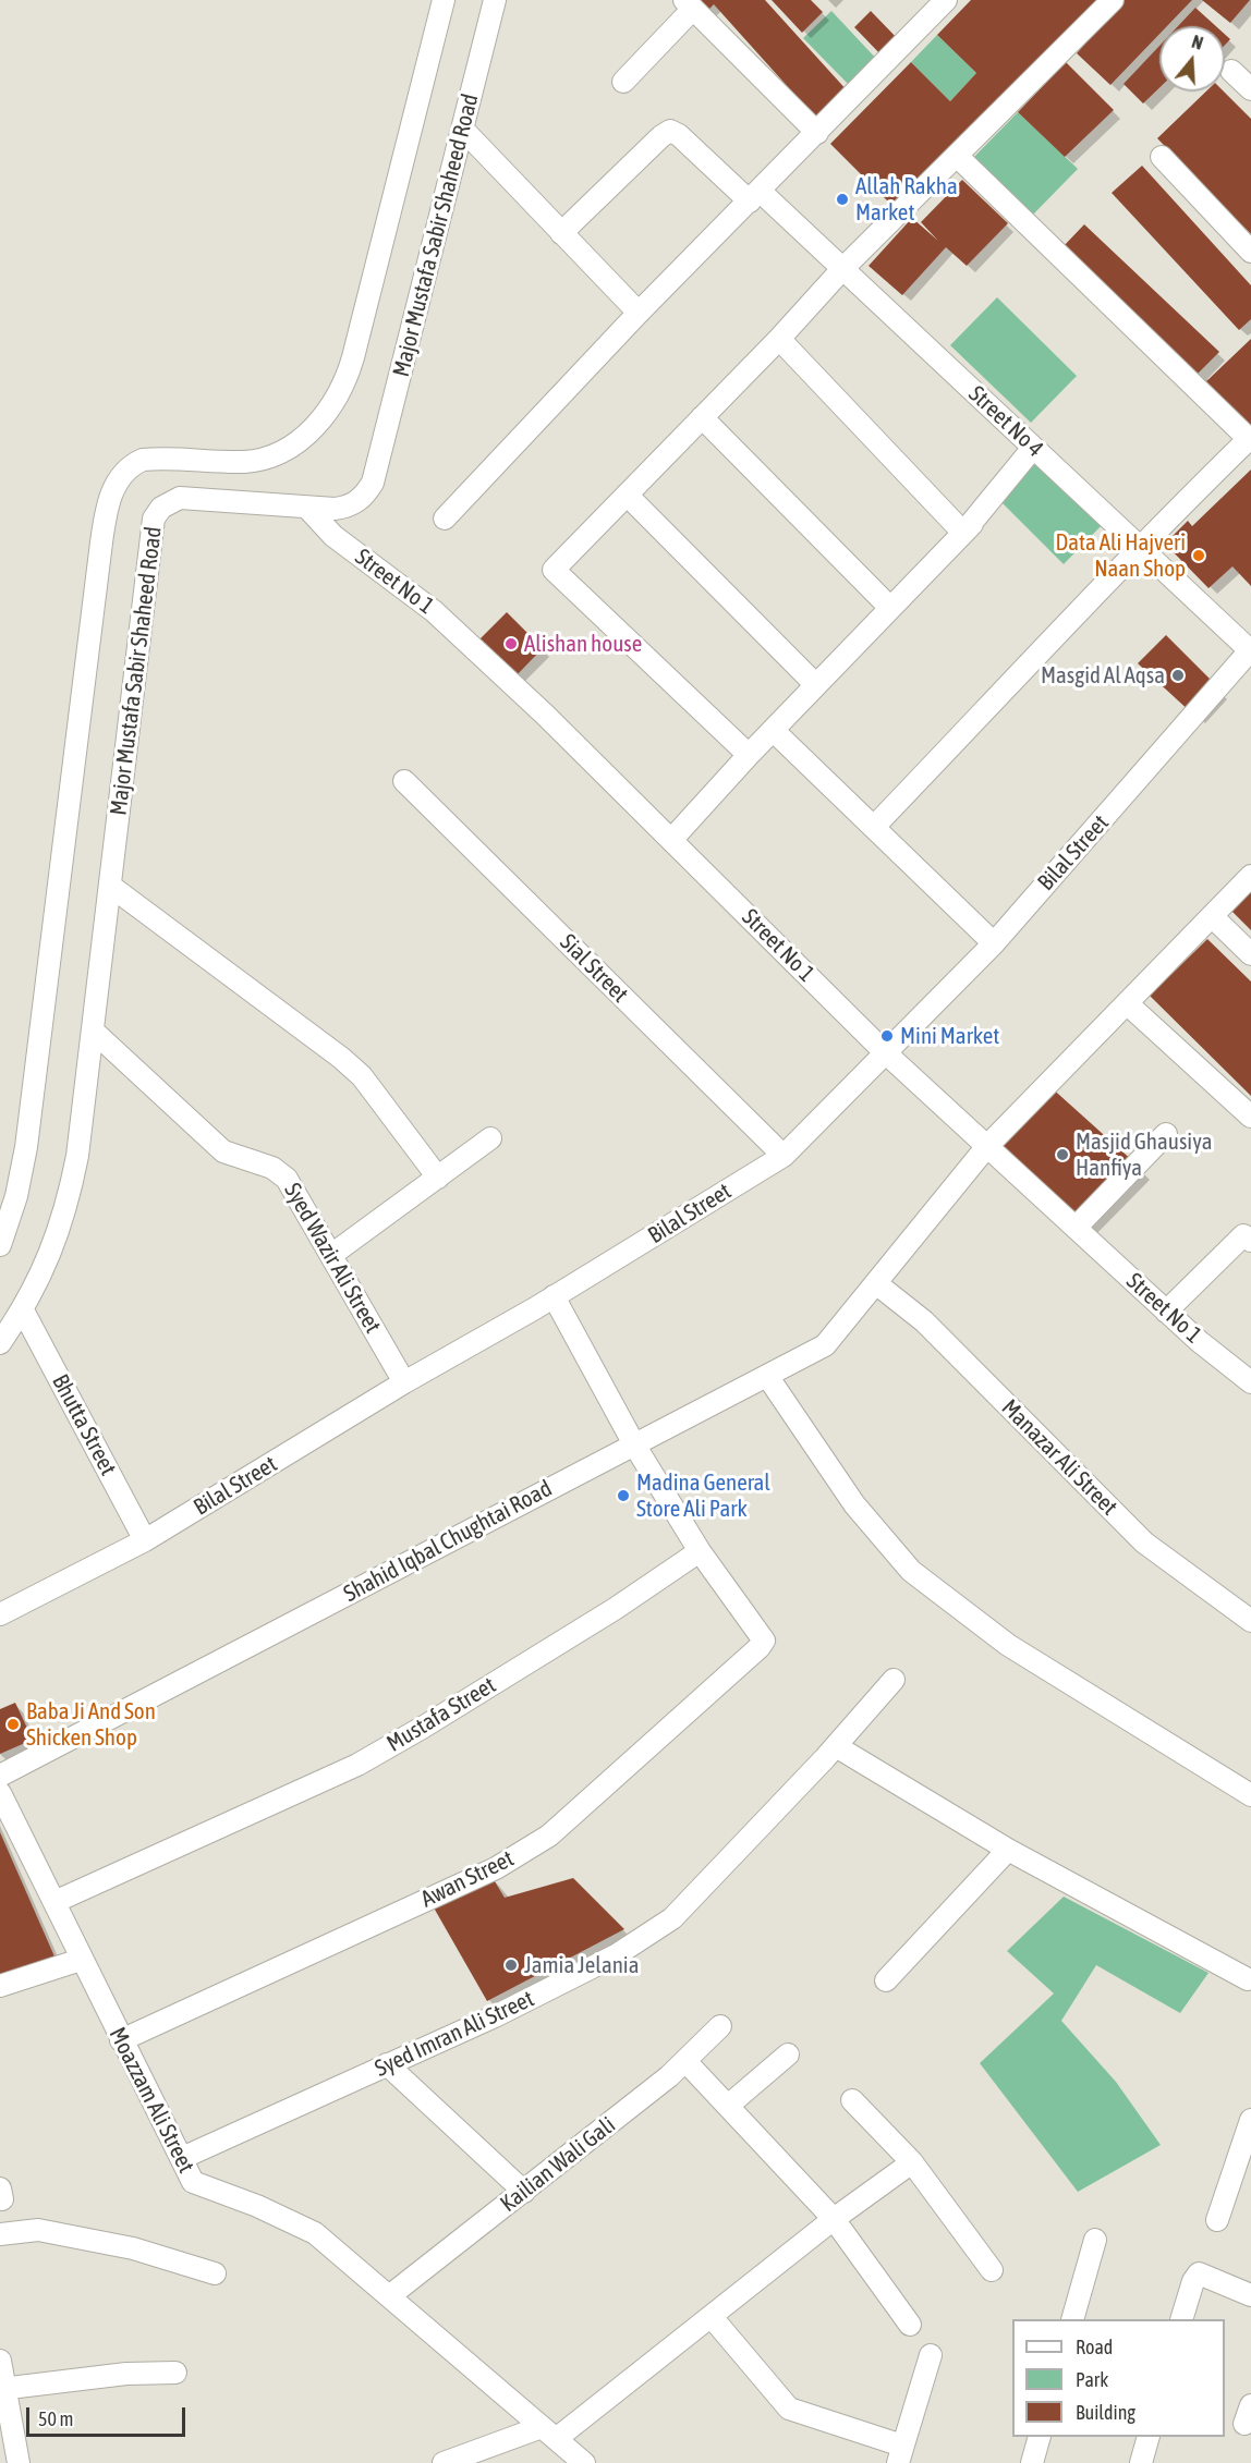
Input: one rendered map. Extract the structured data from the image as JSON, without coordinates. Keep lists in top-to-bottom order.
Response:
{
  "streets": {
    "street": [
      "Major Mustafa Sabir Shaheed Road",
      "Street No 4",
      "Street No 1",
      "Bilal Street",
      "Sial Street",
      "Syed Wazir Ali Street",
      "Bhutta Street",
      "Manazar Ali Street",
      "Shahid Iqbal Chughtai Road",
      "Mustafa Street",
      "Awan Street",
      "Syed Imran Ali Street",
      "Moazzam Ali Street",
      "Kailian Wali Gali"
    ]
  },
  "crossings": [
    ["Major Mustafa Sabir Shaheed Road", "Street No 1"],
    ["Major Mustafa Sabir Shaheed Road", "Syed Wazir Ali Street"],
    ["Major Mustafa Sabir Shaheed Road", "Bhutta Street"],
    ["Street No 4", "Bilal Street"],
    ["Street No 1", "Bilal Street"],
    ["Street No 1", "Shahid Iqbal Chughtai Road"],
    ["Bilal Street", "Sial Street"],
    ["Bilal Street", "Syed Wazir Ali Street"],
    ["Bilal Street", "Bhutta Street"],
    ["Manazar Ali Street", "Shahid Iqbal Chughtai Road"],
    ["Mustafa Street", "Awan Street"],
    ["Mustafa Street", "Moazzam Ali Street"],
    ["Awan Street", "Moazzam Ali Street"],
    ["Syed Imran Ali Street", "Moazzam Ali Street"],
    ["Moazzam Ali Street", "Kailian Wali Gali"]
  ],
  "places": [
    "Allah Rakha Market",
    "Data Ali Hajveri Naan Shop",
    "Alishan house",
    "Masgid Al Aqsa",
    "Mini Market",
    "Masjid Ghausiya Hanfiya",
    "Madina General Store Ali Park",
    "Baba Ji And Son Shicken Shop",
    "Jamia Jelania"
  ],
  "legend": ["Road", "Park", "Building"],
  "scale_bar": "50 m",
  "north": "top"
}
